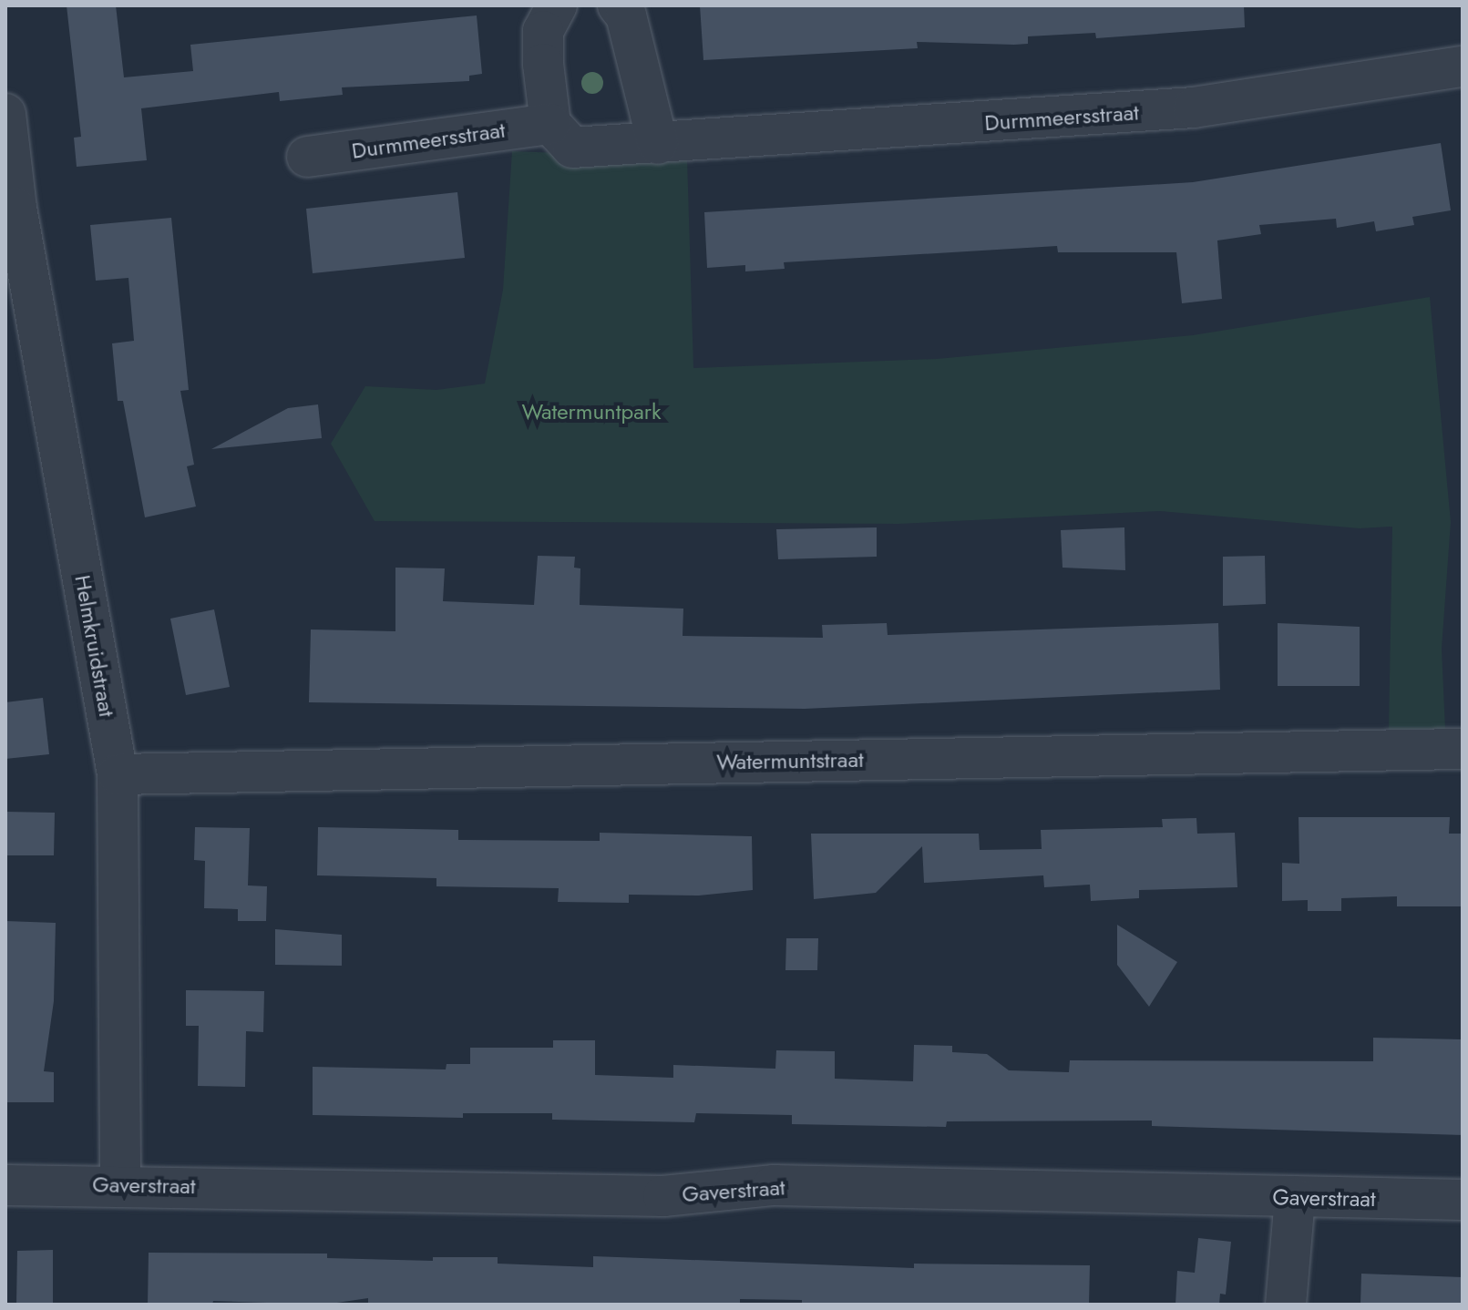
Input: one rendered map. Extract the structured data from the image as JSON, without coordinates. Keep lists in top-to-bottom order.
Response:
{
  "streets": {
    "street": [
      "Durmmeersstraat",
      "Helmkruidstraat",
      "Watermuntstraat",
      "Gaverstraat"
    ]
  },
  "crossings": [
    ["Helmkruidstraat", "Watermuntstraat"],
    ["Helmkruidstraat", "Gaverstraat"]
  ],
  "parks": ["Watermuntpark"]
}
